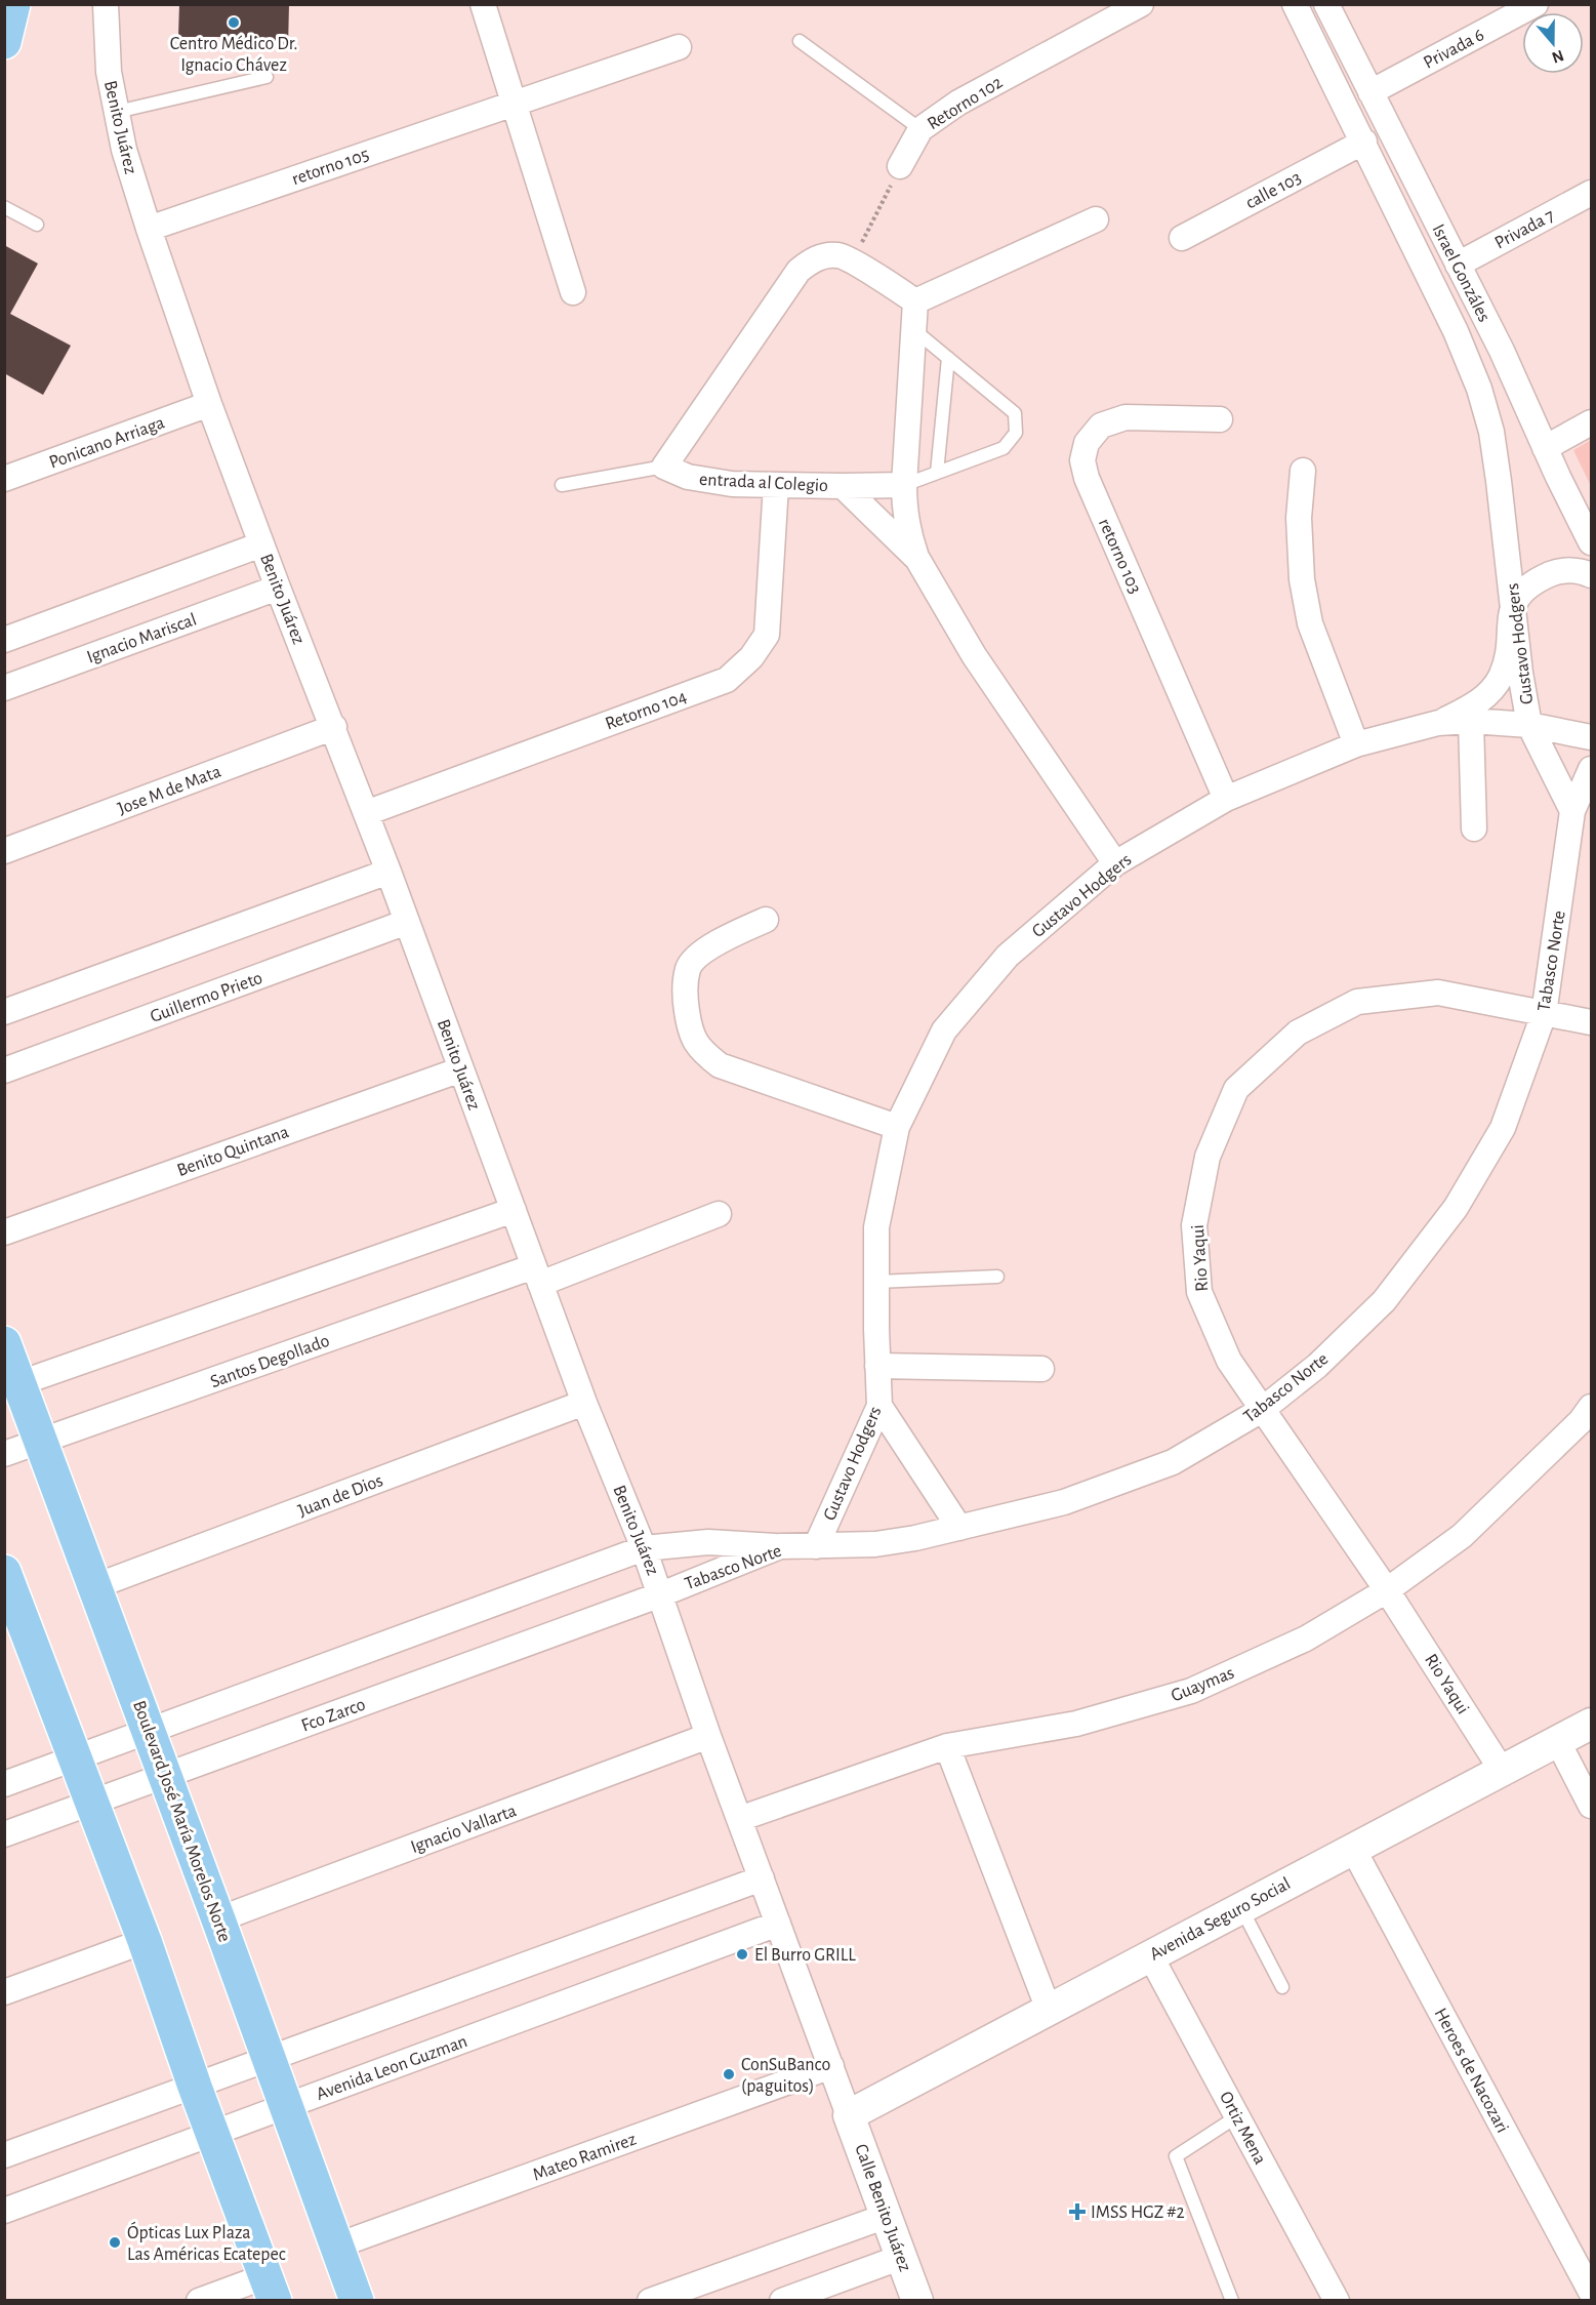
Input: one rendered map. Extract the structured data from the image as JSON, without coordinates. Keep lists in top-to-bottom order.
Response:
{
  "streets": {
    "main road": ["Boulevard José María Morelos Norte"],
    "street": [
      "Privada 6",
      "Retorno 102",
      "Benito Juárez",
      "retorno 105",
      "calle 103",
      "Privada 7",
      "Israel Gonzáles",
      "Ponicano Arriaga",
      "entrada al Colegio",
      "retorno 103",
      "Ignacio Mariscal",
      "Gustavo Hodgers",
      "Retorno 104",
      "Jose M de Mata",
      "Tabasco Norte",
      "Guillermo Prieto",
      "Benito Quintana",
      "Rio Yaqui",
      "Santos Degollado",
      "Juan de Dios",
      "Guaymas",
      "Fco Zarco",
      "Ignacio Vallarta",
      "Avenida Seguro Social",
      "Avenida Leon Guzman",
      "Heroes de Nacozari",
      "Ortiz Mena",
      "Mateo Ramirez",
      "Calle Benito Juárez"
    ]
  },
  "crossings": [
    ["Privada 6", "Israel Gonzáles"],
    ["Benito Juárez", "retorno 105"],
    ["Benito Juárez", "Ponicano Arriaga"],
    ["Benito Juárez", "Ignacio Mariscal"],
    ["Benito Juárez", "Retorno 104"],
    ["Benito Juárez", "Jose M de Mata"],
    ["Benito Juárez", "Tabasco Norte"],
    ["Benito Juárez", "Guillermo Prieto"],
    ["Benito Juárez", "Benito Quintana"],
    ["Benito Juárez", "Santos Degollado"],
    ["Benito Juárez", "Juan de Dios"],
    ["Benito Juárez", "Guaymas"],
    ["Benito Juárez", "Fco Zarco"],
    ["Benito Juárez", "Ignacio Vallarta"],
    ["Benito Juárez", "Avenida Seguro Social"],
    ["Benito Juárez", "Avenida Leon Guzman"],
    ["Benito Juárez", "Mateo Ramirez"],
    ["Benito Juárez", "Calle Benito Juárez"],
    ["calle 103", "Israel Gonzáles"],
    ["Privada 7", "Israel Gonzáles"],
    ["Israel Gonzáles", "Gustavo Hodgers"],
    ["entrada al Colegio", "Gustavo Hodgers"],
    ["entrada al Colegio", "Retorno 104"],
    ["retorno 103", "Gustavo Hodgers"],
    ["Gustavo Hodgers", "Tabasco Norte"],
    ["Tabasco Norte", "Rio Yaqui"],
    ["Tabasco Norte", "Fco Zarco"],
    ["Rio Yaqui", "Guaymas"],
    ["Rio Yaqui", "Avenida Seguro Social"],
    ["Santos Degollado", "Boulevard José María Morelos Norte"],
    ["Juan de Dios", "Boulevard José María Morelos Norte"],
    ["Fco Zarco", "Boulevard José María Morelos Norte"],
    ["Boulevard José María Morelos Norte", "Ignacio Vallarta"],
    ["Boulevard José María Morelos Norte", "Avenida Leon Guzman"],
    ["Boulevard José María Morelos Norte", "Mateo Ramirez"],
    ["Avenida Seguro Social", "Heroes de Nacozari"],
    ["Avenida Seguro Social", "Ortiz Mena"],
    ["Avenida Seguro Social", "Calle Benito Juárez"]
  ],
  "places": {
    "other": [
      "Centro Médico Dr. Ignacio Chávez",
      "El Burro GRILL",
      "ConSuBanco (paguitos)",
      "Ópticas Lux Plaza Las Américas Ecatepec"
    ],
    "health": ["IMSS HGZ #2"]
  },
  "north": "bottom"
}
